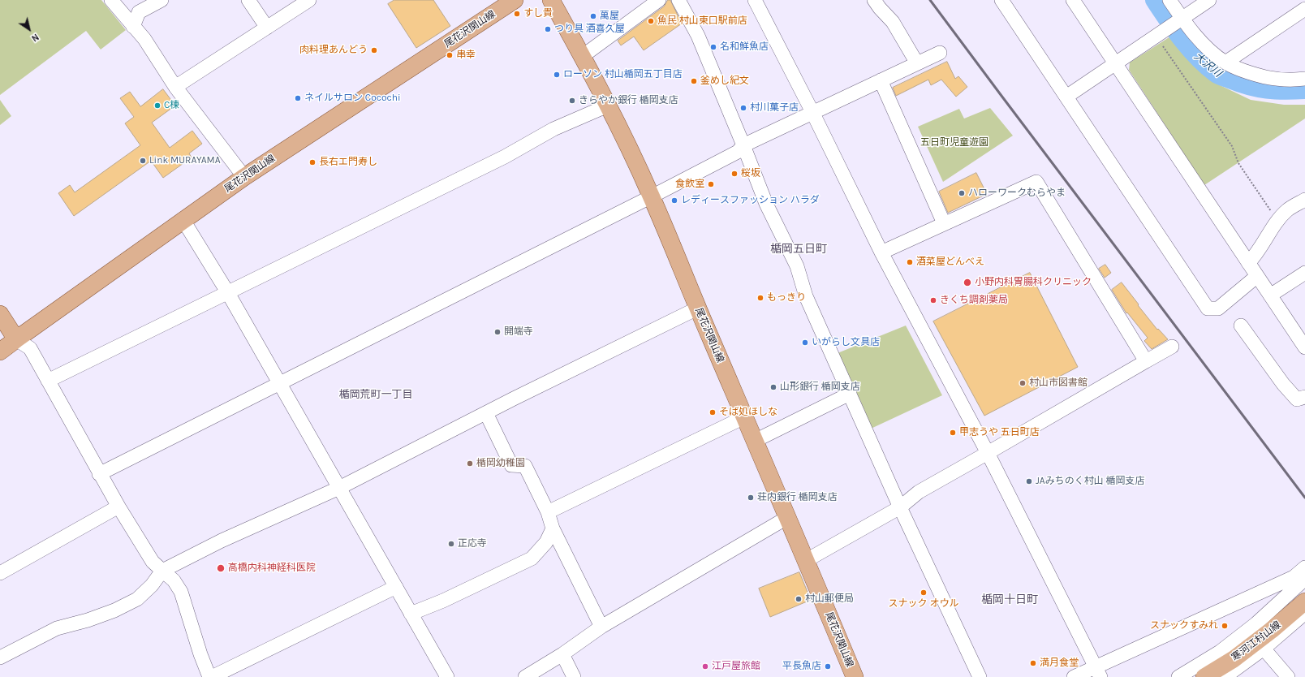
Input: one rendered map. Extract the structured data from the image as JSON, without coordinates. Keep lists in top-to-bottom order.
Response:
{
  "streets": {
    "main road": ["尾花沢関山線", "寒河江村山線"]
  },
  "districts": ["楯岡五日町", "楯岡荒町一丁目", "楯岡十日町"],
  "water": ["大沢川"],
  "parks": ["五日町児童遊園"],
  "places": [
    "すし貴",
    "萬屋",
    "魚民 村山東口駅前店",
    "つり具 酒喜久屋",
    "名和鮮魚店",
    "肉料理あんどう",
    "串幸",
    "ローソン 村山楯岡五丁目店",
    "釜めし紀文",
    "ネイルサロン Cocochi",
    "きらやか銀行 楯岡支店",
    "C棟",
    "村川菓子店",
    "Link MURAYAMA",
    "長右エ門寿し",
    "桜坂",
    "食飲室",
    "ハローワークむらやま",
    "レディースファッション ハラダ",
    "酒菜屋どんべえ",
    "小野内科胃腸科クリニック",
    "もっきり",
    "きくち調剤薬局",
    "開端寺",
    "いがらし文具店",
    "村山市図書館",
    "山形銀行 楯岡支店",
    "そば処ほしな",
    "甲志うや 五日町店",
    "楯岡幼稚園",
    "JAみちのく村山 楯岡支店",
    "荘内銀行 楯岡支店",
    "正応寺",
    "高橋内科神経科医院",
    "スナック オウル",
    "村山郵便局",
    "スナックすみれ",
    "満月食堂",
    "江戸屋旅館",
    "平長魚店"
  ],
  "north": "bottom right"
}
